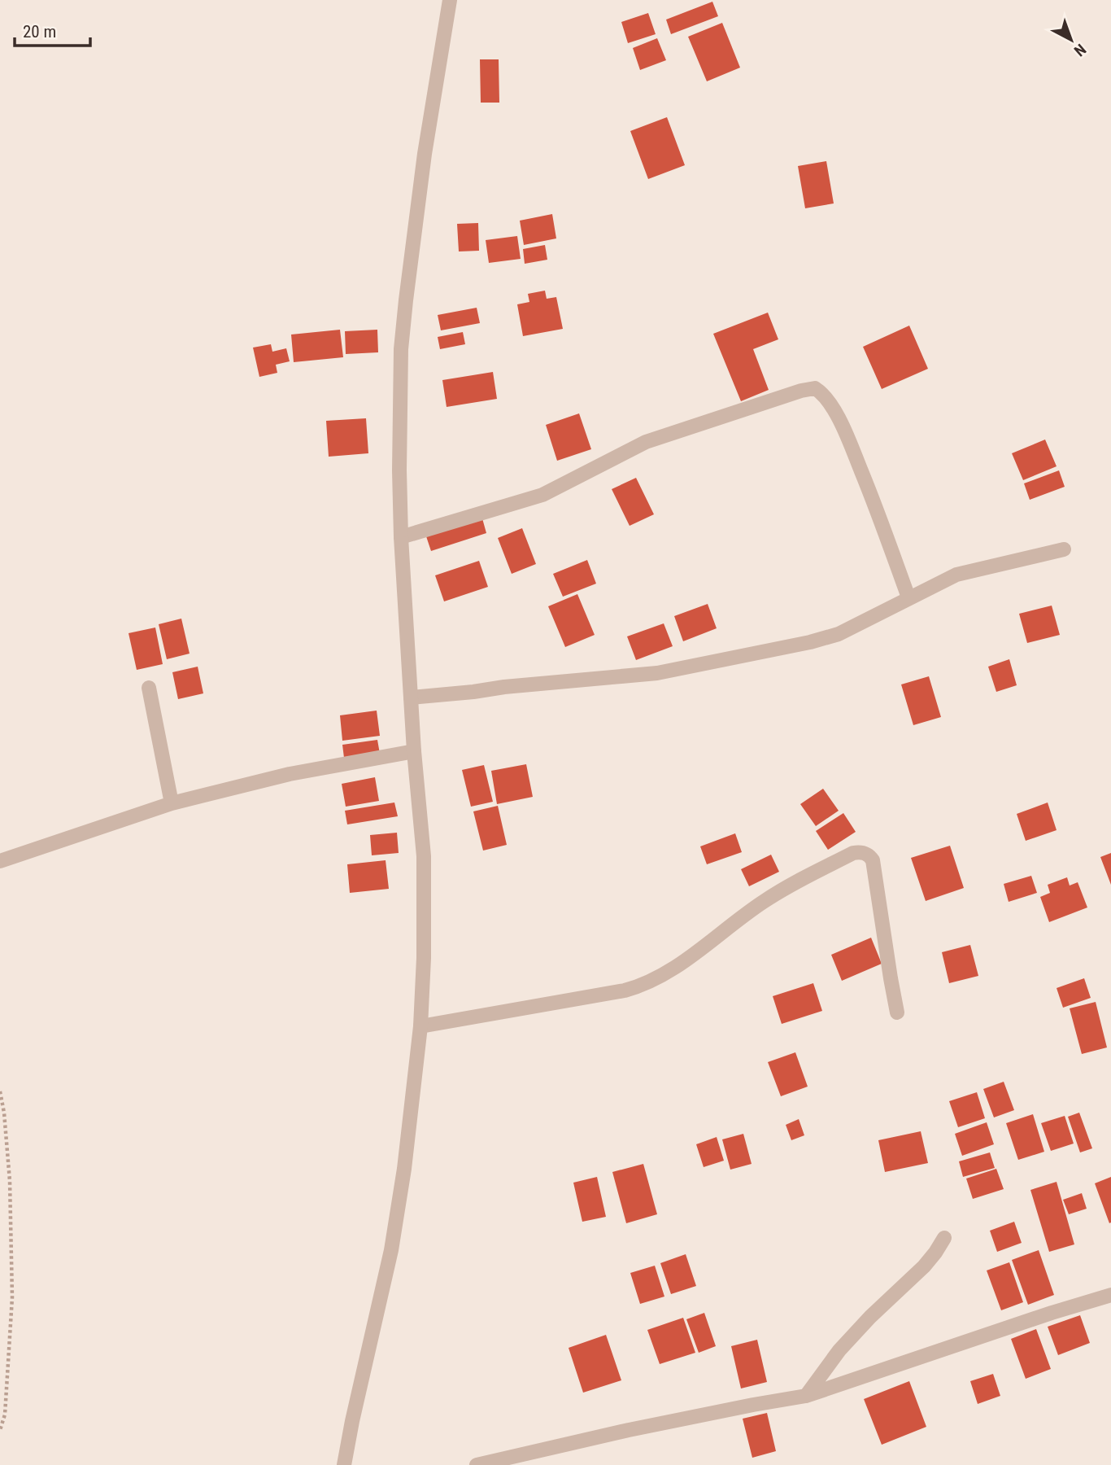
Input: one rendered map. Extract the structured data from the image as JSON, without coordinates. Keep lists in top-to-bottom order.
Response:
{
  "scale_bar": "20 m",
  "north": "bottom right"
}
